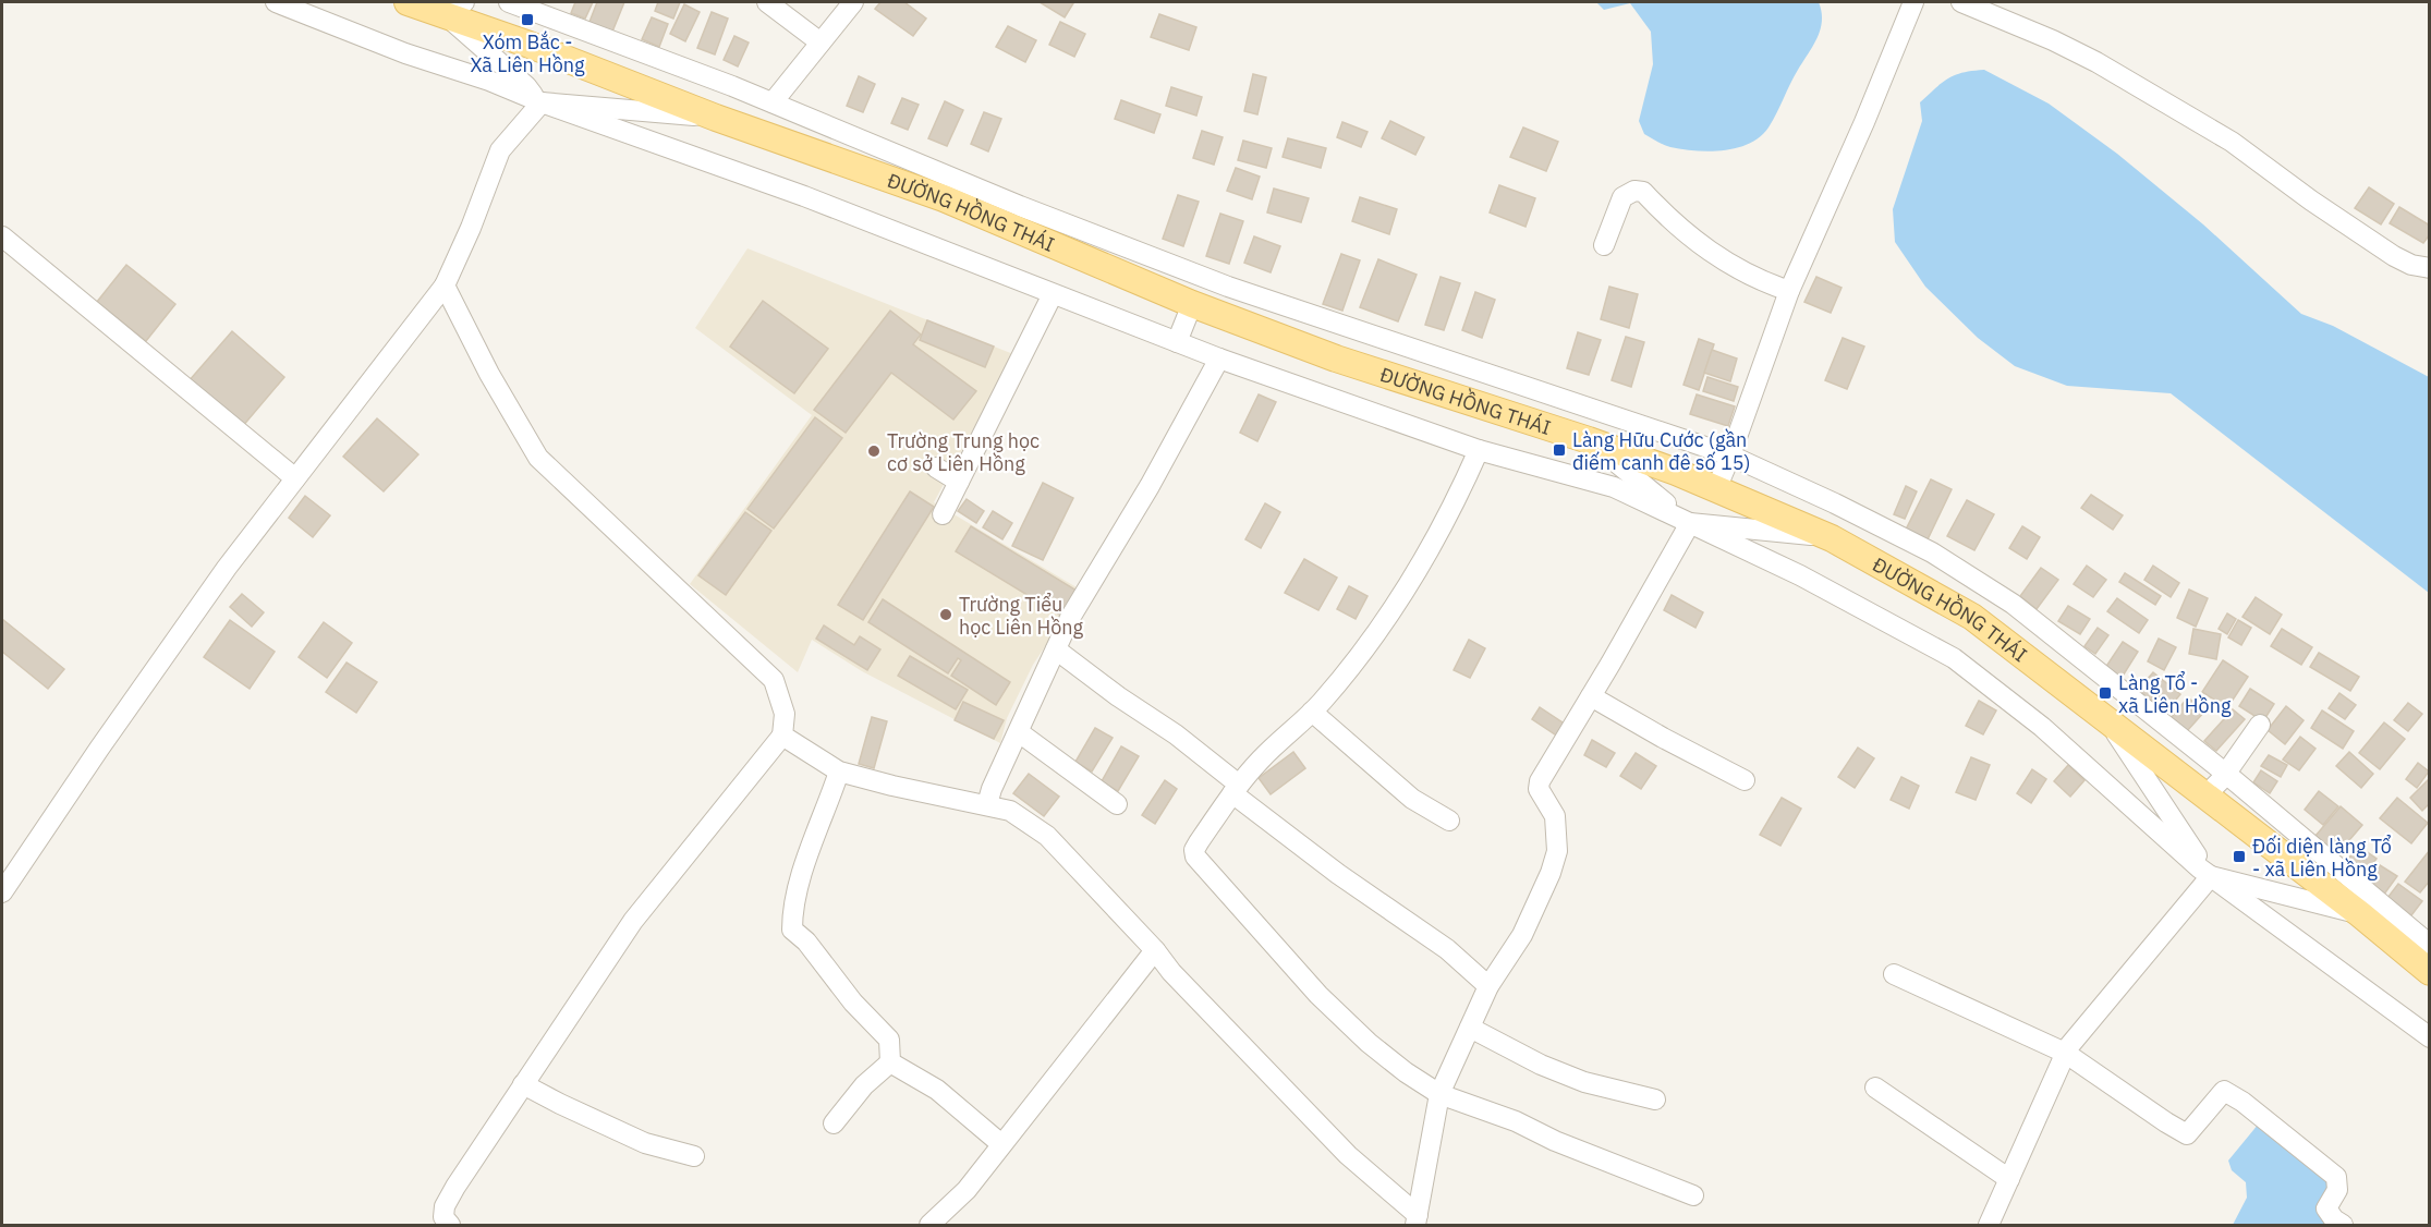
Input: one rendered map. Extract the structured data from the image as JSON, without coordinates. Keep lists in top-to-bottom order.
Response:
{
  "streets": {
    "main road": ["ĐƯỜNG HỒNG THÁI"]
  },
  "places": {
    "transit": [
      "Xóm Bắc - Xã Liên Hồng",
      "Làng Hữu Cước (gần điếm canh đê số 15)",
      "Làng Tổ - xã Liên Hồng",
      "Đối diện làng Tổ - xã Liên Hồng"
    ],
    "other": ["Trường Trung học cơ sở Liên Hồng", "Trường Tiểu học Liên Hồng"]
  }
}
